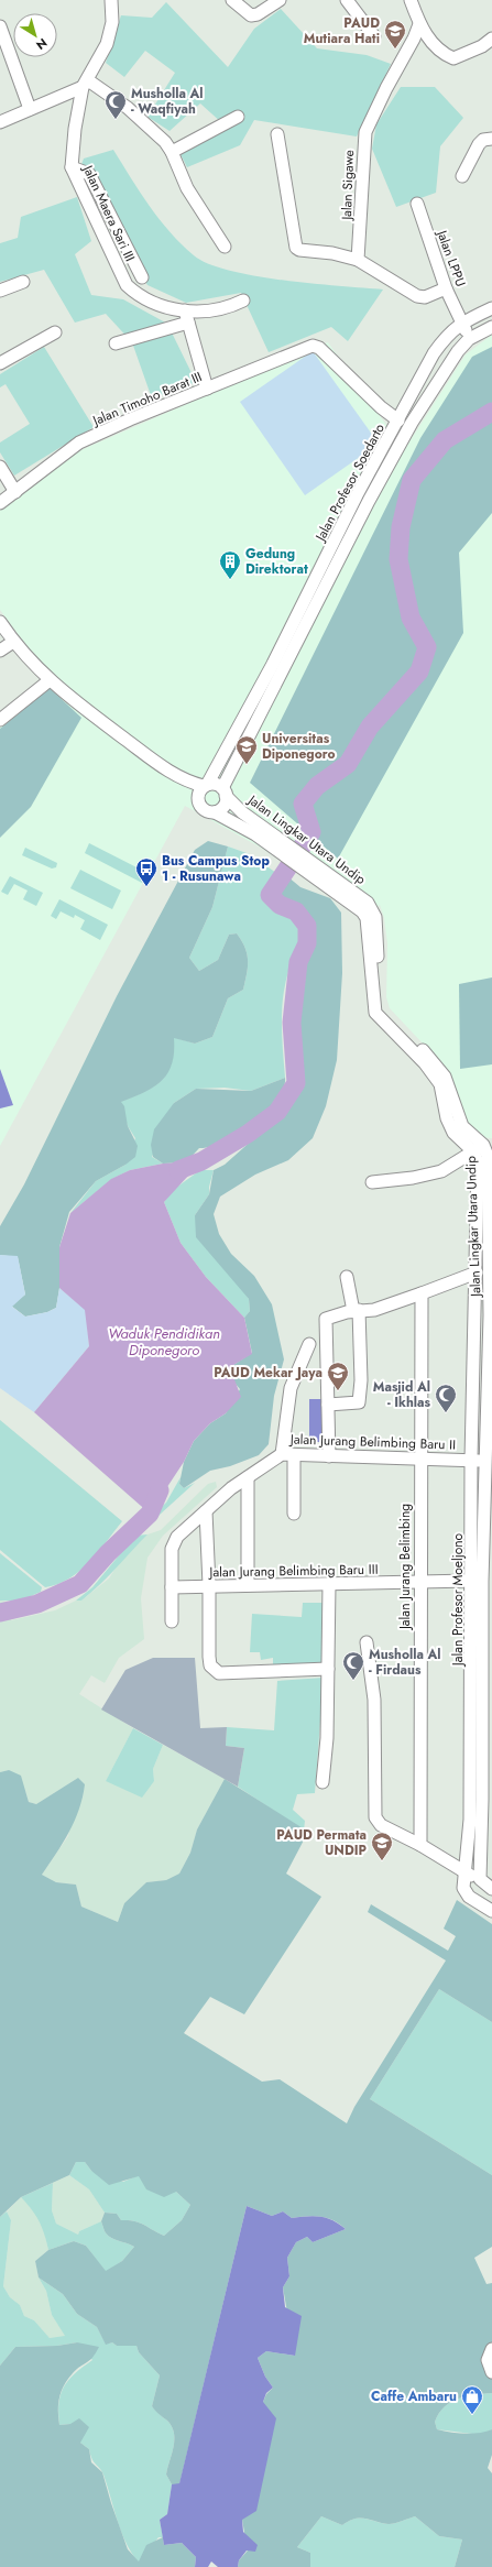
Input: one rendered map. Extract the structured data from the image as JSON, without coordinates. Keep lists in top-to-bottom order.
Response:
{
  "streets": {
    "street": [
      "Jalan Sigawe",
      "Jalan Maera Sari III",
      "Jalan LPPU",
      "Jalan Timoho Barat III",
      "Jalan Profesor Soedarto",
      "Jalan Lingkar Utara Undip",
      "Jalan Jurang Belimbing Baru II",
      "Jalan Jurang Belimbing",
      "Jalan Jurang Belimbing Baru III",
      "Jalan Profesor Moeljono"
    ]
  },
  "crossings": [
    ["Jalan LPPU", "Jalan Profesor Soedarto"],
    ["Jalan Timoho Barat III", "Jalan Profesor Soedarto"],
    ["Jalan Profesor Soedarto", "Jalan Lingkar Utara Undip"],
    ["Jalan Lingkar Utara Undip", "Jalan Jurang Belimbing Baru II"],
    ["Jalan Lingkar Utara Undip", "Jalan Jurang Belimbing Baru III"],
    ["Jalan Lingkar Utara Undip", "Jalan Profesor Moeljono"],
    ["Jalan Jurang Belimbing Baru II", "Jalan Jurang Belimbing"],
    ["Jalan Jurang Belimbing Baru II", "Jalan Jurang Belimbing Baru III"],
    ["Jalan Jurang Belimbing Baru II", "Jalan Profesor Moeljono"],
    ["Jalan Jurang Belimbing", "Jalan Jurang Belimbing Baru III"],
    ["Jalan Jurang Belimbing Baru III", "Jalan Profesor Moeljono"]
  ],
  "water": ["Waduk Pendidikan Diponegoro"],
  "places": {
    "school or university": [
      "PAUD Mutiara Hati",
      "Universitas Diponegoro",
      "PAUD Mekar Jaya",
      "PAUD Permata UNDIP"
    ],
    "mosque": ["Musholla Al - Waqfiyah", "Masjid Al - Ikhlas", "Musholla Al - Firdaus"],
    "building": ["Gedung Direktorat"],
    "bus stop": ["Bus Campus Stop 1 - Rusunawa"],
    "shop": ["Caffe Ambaru"]
  },
  "north": "bottom right"
}
